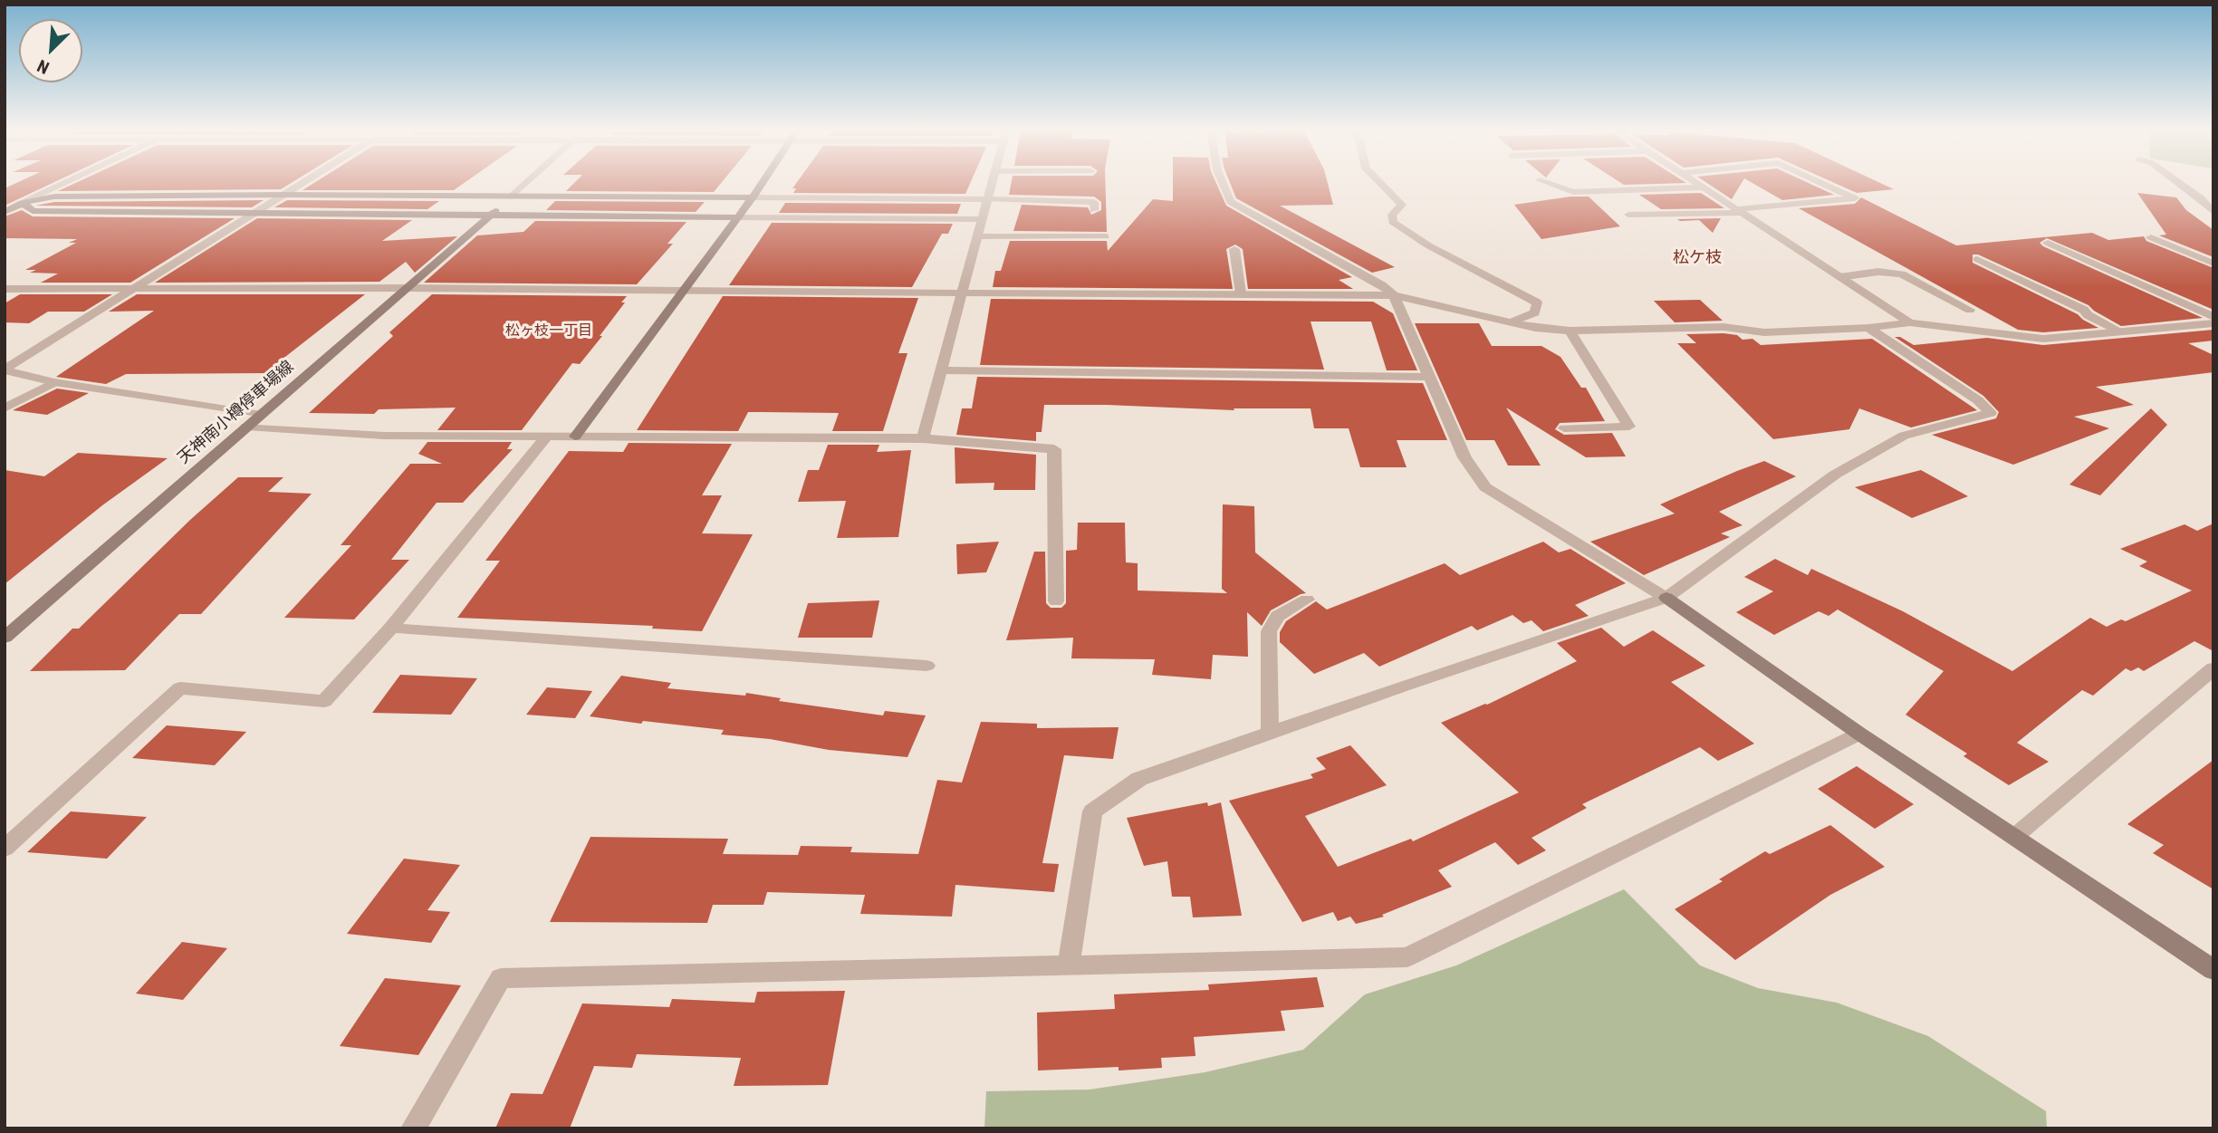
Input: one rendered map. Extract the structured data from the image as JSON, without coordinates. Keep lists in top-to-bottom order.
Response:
{
  "streets": {
    "street": ["天神南小樽停車場線"]
  },
  "districts": ["松ケ枝", "松ヶ枝一丁目"],
  "north": "bottom left"
}
